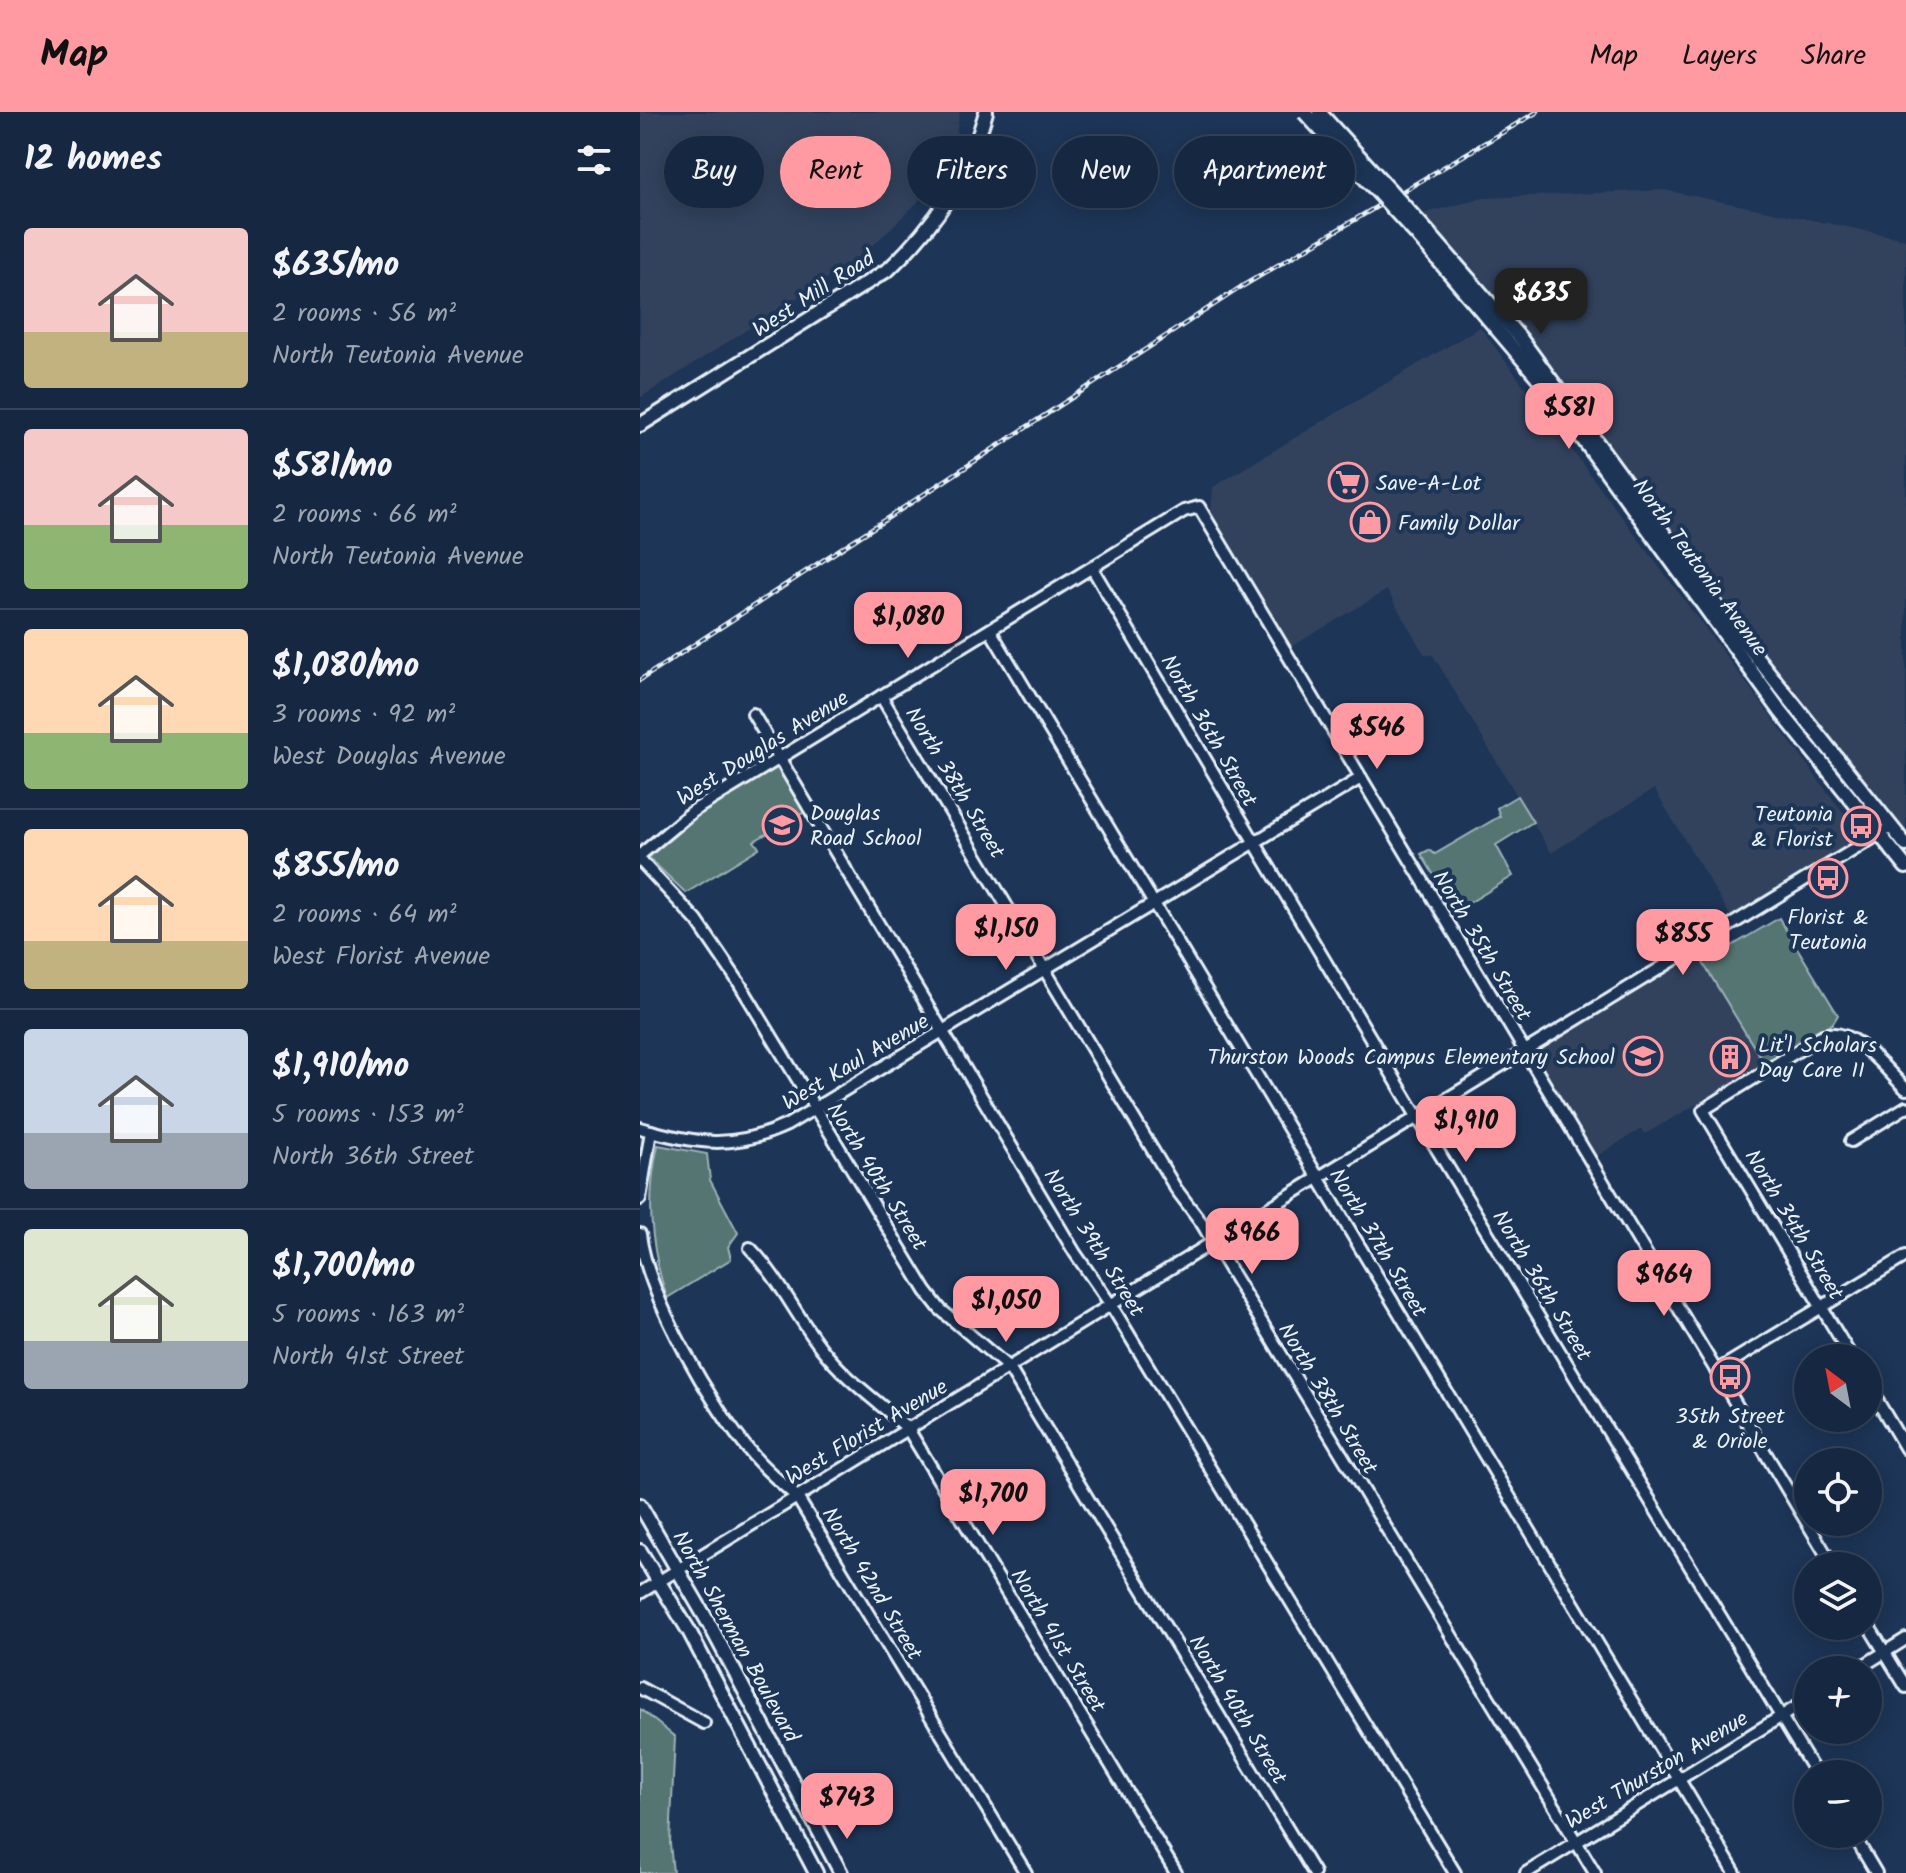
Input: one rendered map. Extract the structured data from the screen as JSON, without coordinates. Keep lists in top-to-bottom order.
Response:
{
  "streets": {
    "main road": ["West Mill Road", "North Teutonia Avenue", "North Sherman Boulevard"],
    "street": [
      "North 36th Street",
      "West Douglas Avenue",
      "North 38th Street",
      "North 35th Street",
      "West Kaul Avenue",
      "North 40th Street",
      "North 34th Street",
      "North 39th Street",
      "North 37th Street",
      "West Florist Avenue",
      "North 42nd Street",
      "North 41st Street",
      "West Thurston Avenue"
    ]
  },
  "crossings": [
    ["North Teutonia Avenue", "West Florist Avenue"],
    ["North 36th Street", "West Douglas Avenue"],
    ["North 36th Street", "West Kaul Avenue"],
    ["North 36th Street", "West Florist Avenue"],
    ["North 36th Street", "West Thurston Avenue"],
    ["West Douglas Avenue", "North 38th Street"],
    ["West Douglas Avenue", "North 35th Street"],
    ["West Douglas Avenue", "North 40th Street"],
    ["West Douglas Avenue", "North 39th Street"],
    ["West Douglas Avenue", "North 37th Street"],
    ["North 38th Street", "West Kaul Avenue"],
    ["North 38th Street", "West Florist Avenue"],
    ["North 38th Street", "West Thurston Avenue"],
    ["North 35th Street", "West Kaul Avenue"],
    ["North 35th Street", "West Florist Avenue"],
    ["West Kaul Avenue", "North 40th Street"],
    ["West Kaul Avenue", "North 39th Street"],
    ["West Kaul Avenue", "North 37th Street"],
    ["North 40th Street", "West Florist Avenue"],
    ["North 39th Street", "West Florist Avenue"],
    ["North 37th Street", "West Florist Avenue"],
    ["North 37th Street", "West Thurston Avenue"],
    ["West Florist Avenue", "North 42nd Street"],
    ["West Florist Avenue", "North Sherman Boulevard"],
    ["West Florist Avenue", "North 41st Street"]
  ],
  "places": {
    "supermarket": ["Save-A-Lot"],
    "shop": ["Family Dollar"],
    "school or university": ["Douglas Road School", "Thurston Woods Campus Elementary School"],
    "bus stop": ["Teutonia & Florist", "Florist & Teutonia", "35th Street & Oriole"],
    "building": ["Lit'l Scholars Day Care II"]
  },
  "north": "top left",
  "page": {
    "header": "Map",
    "nav": ["Map", "Layers", "Share"],
    "heading": "12 homes",
    "chip": [
      "Buy",
      "Rent",
      "Filters",
      "New",
      "Apartment"
    ],
    "list": [
      {
        "name": "$635/mo",
        "note": "2 rooms · 56 m² · North Teutonia Avenue"
      },
      {
        "name": "$581/mo",
        "note": "2 rooms · 66 m² · North Teutonia Avenue"
      },
      {
        "name": "$1,080/mo",
        "note": "3 rooms · 92 m² · West Douglas Avenue"
      },
      {
        "name": "$855/mo",
        "note": "2 rooms · 64 m² · West Florist Avenue"
      },
      {
        "name": "$1,910/mo",
        "note": "5 rooms · 153 m² · North 36th Street"
      },
      {
        "name": "$1,700/mo",
        "note": "5 rooms · 163 m² · North 41st Street"
      }
    ],
    "price": [
      "$635",
      "$581",
      "$1,080",
      "$546",
      "$1,150",
      "$855",
      "$1,910",
      "$966",
      "$964",
      "$1,050",
      "$1,700",
      "$743"
    ],
    "map_buttons": ["+", "−"]
  }
}
